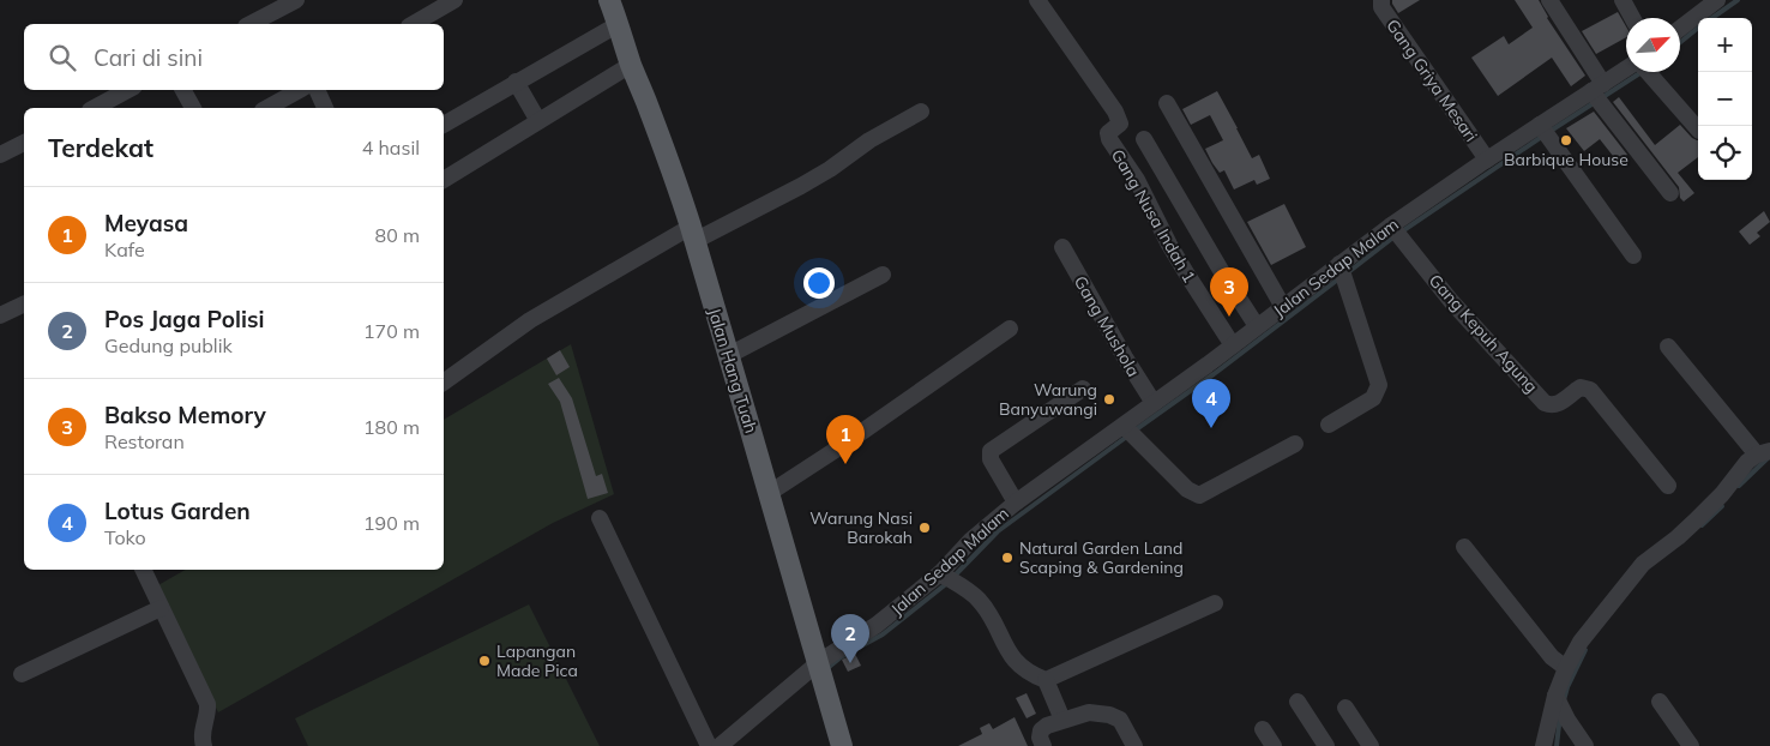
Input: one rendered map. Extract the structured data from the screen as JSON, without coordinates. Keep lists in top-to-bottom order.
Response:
{
  "streets": {
    "main road": ["Jalan Hang Tuah"],
    "street": [
      "Gang Griya Mesari",
      "Gang Nusa Indah 1",
      "Jalan Sedap Malam",
      "Gang Mushola",
      "Gang Kepuh Agung"
    ]
  },
  "crossings": [
    ["Gang Griya Mesari", "Jalan Sedap Malam"],
    ["Gang Nusa Indah 1", "Jalan Sedap Malam"],
    ["Jalan Sedap Malam", "Gang Mushola"],
    ["Jalan Sedap Malam", "Gang Kepuh Agung"],
    ["Jalan Sedap Malam", "Jalan Hang Tuah"]
  ],
  "places": [
    "Barbique House",
    "Warung Banyuwangi",
    "Warung Nasi Barokah",
    "Natural Garden Land Scaping & Gardening",
    "Lapangan Made Pica"
  ],
  "north": "top right",
  "page": {
    "map_buttons": ["+", "−"],
    "search": "Cari di sini",
    "heading": ["Terdekat", "4 hasil"],
    "list": [
      {
        "mark": "1",
        "name": "Meyasa",
        "note": "Kafe",
        "value": "80 m"
      },
      {
        "mark": "2",
        "name": "Pos Jaga Polisi",
        "note": "Gedung publik",
        "value": "170 m"
      },
      {
        "mark": "3",
        "name": "Bakso Memory",
        "note": "Restoran",
        "value": "180 m"
      },
      {
        "mark": "4",
        "name": "Lotus Garden",
        "note": "Toko",
        "value": "190 m"
      }
    ],
    "pins": [
      "3",
      "4",
      "1",
      "2"
    ]
  }
}
